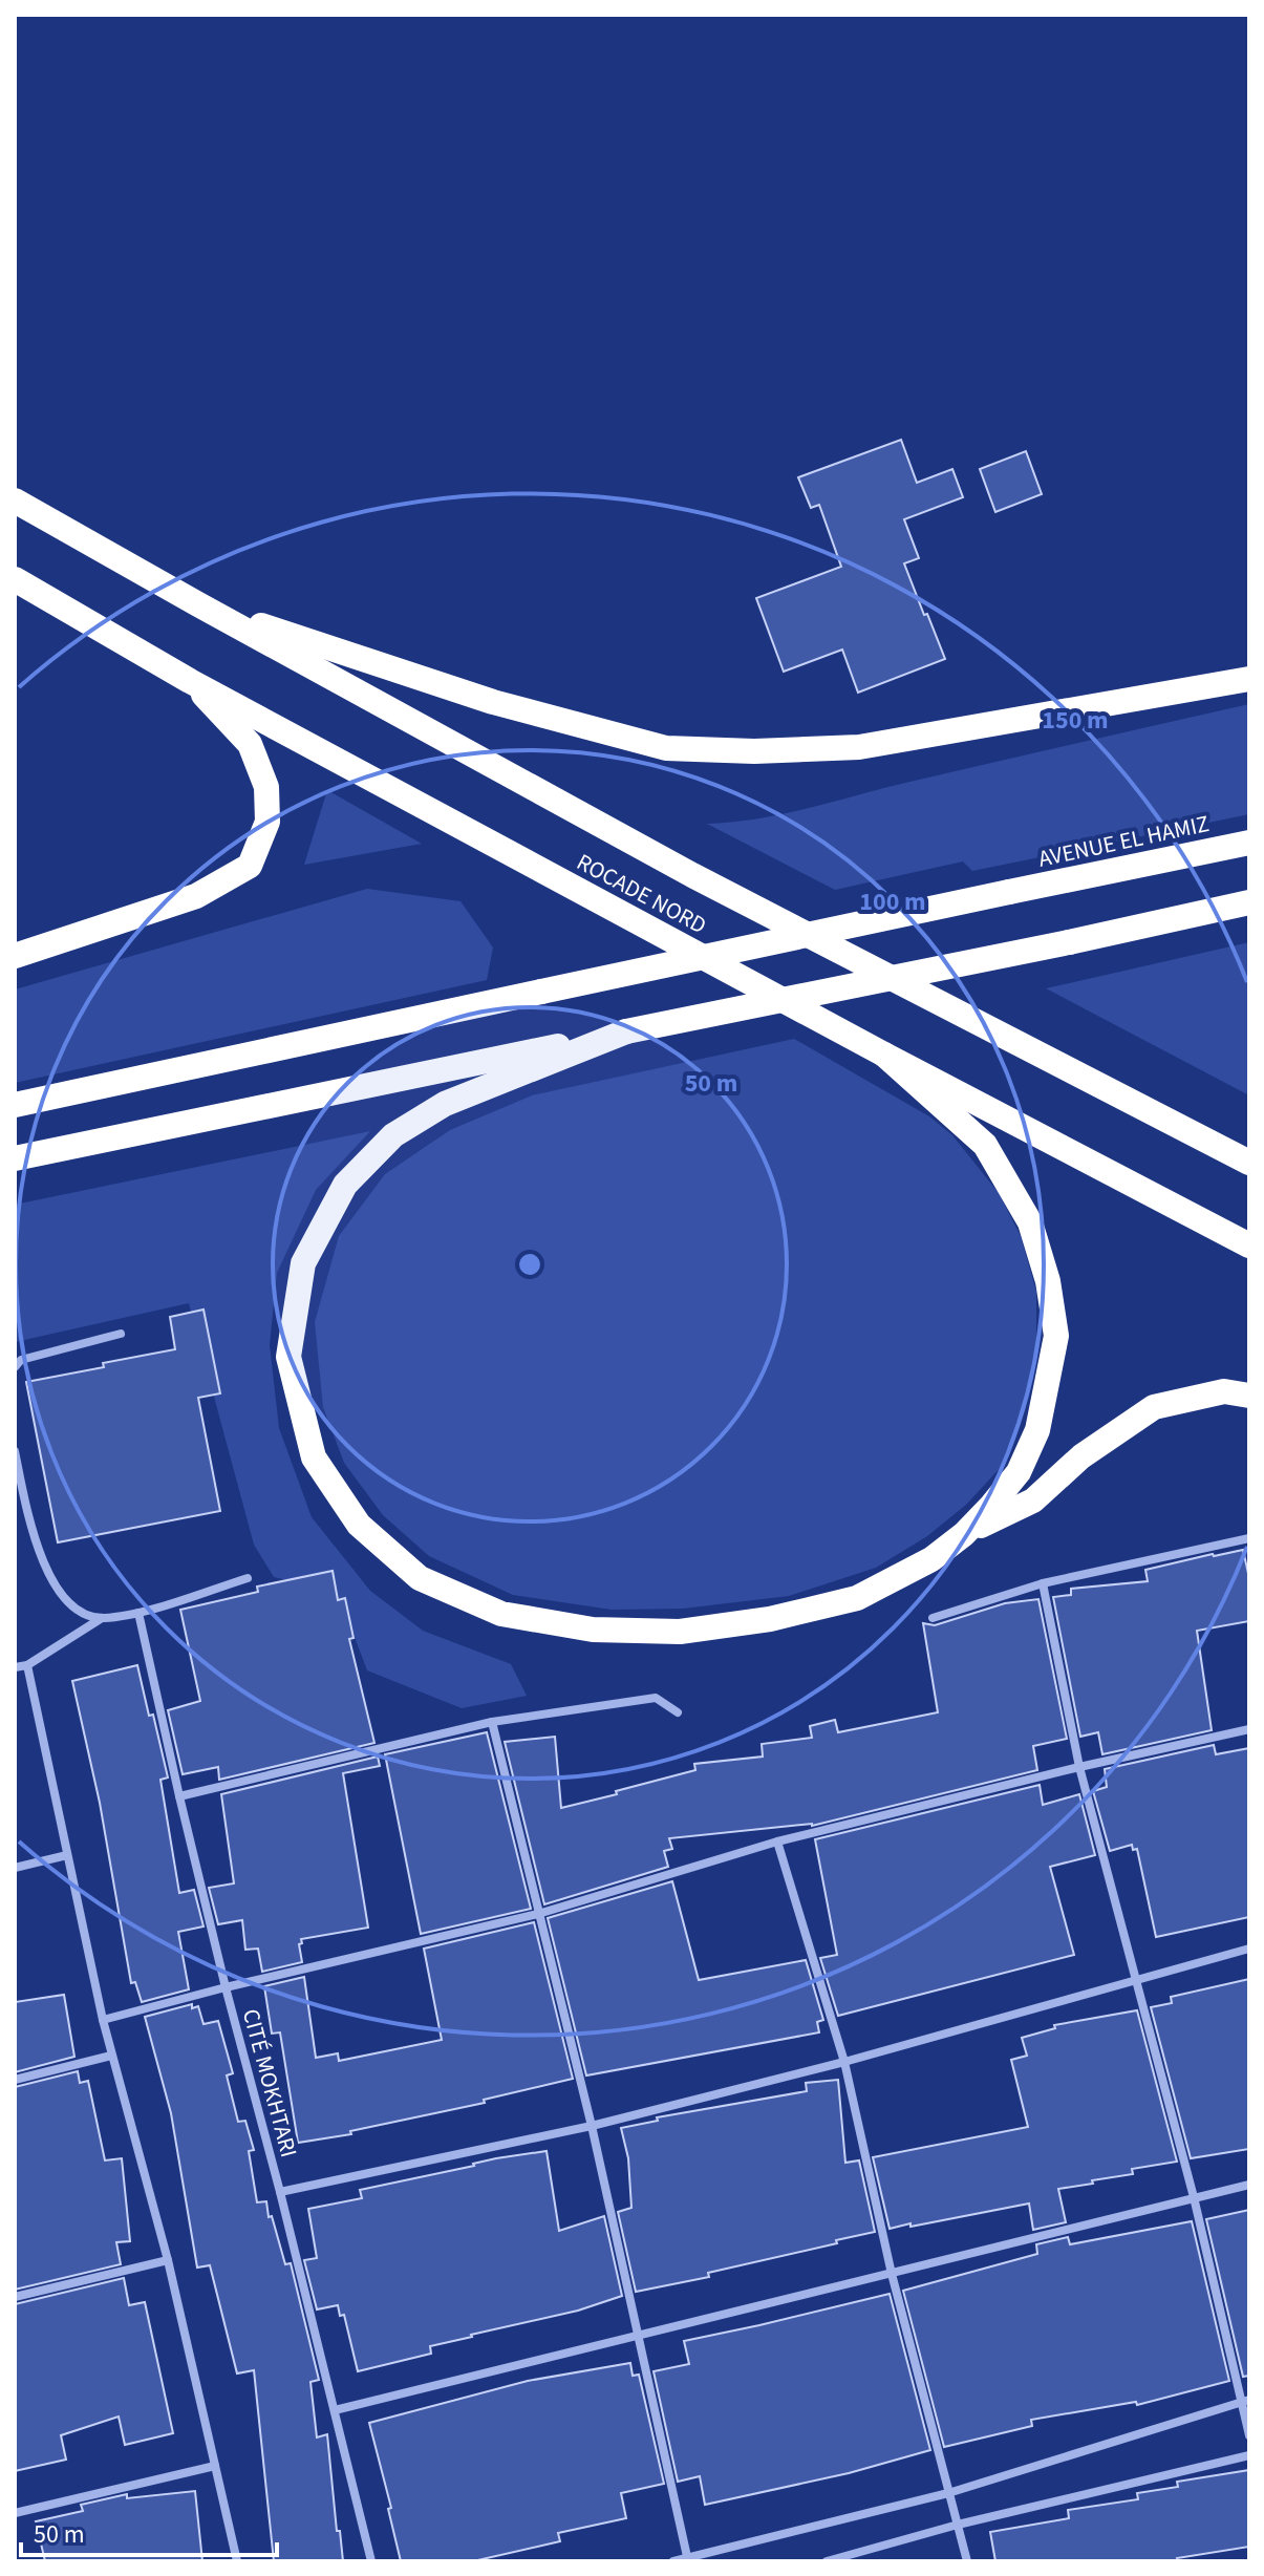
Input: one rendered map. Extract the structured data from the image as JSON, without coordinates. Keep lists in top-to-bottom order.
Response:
{
  "streets": {
    "highway": ["AVENUE EL HAMIZ", "ROCADE NORD"],
    "street": ["CITÉ MOKHTARI"]
  },
  "scale_bar": "50 m",
  "rings": ["150 m", "100 m", "50 m"]
}
